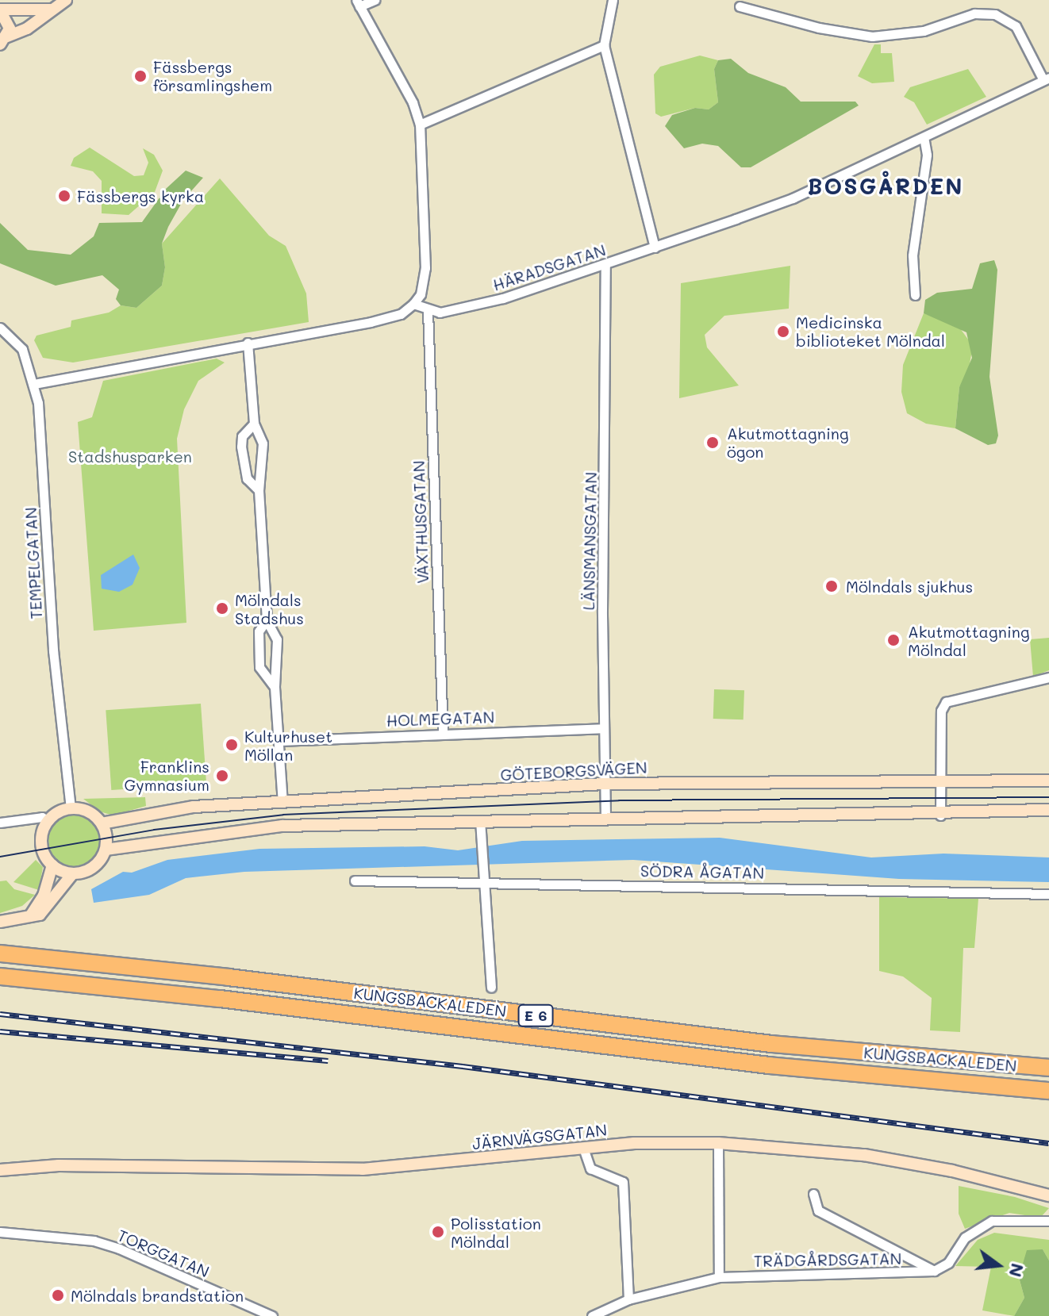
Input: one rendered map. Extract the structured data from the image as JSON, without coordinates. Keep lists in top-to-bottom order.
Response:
{
  "streets": {
    "highway": ["KUNGSBACKALEDEN", "E 6"],
    "main road": ["GÖTEBORGSVÄGEN", "JÄRNVÄGSGATAN"],
    "street": [
      "HÄRADSGATAN",
      "VÄXTHUSGATAN",
      "LÄNSMANSGATAN",
      "TEMPELGATAN",
      "HOLMEGATAN",
      "SÖDRA ÅGATAN",
      "TORGGATAN",
      "TRÄDGÅRDSGATAN"
    ]
  },
  "crossings": [
    ["HÄRADSGATAN", "VÄXTHUSGATAN"],
    ["HÄRADSGATAN", "LÄNSMANSGATAN"],
    ["VÄXTHUSGATAN", "HOLMEGATAN"],
    ["LÄNSMANSGATAN", "HOLMEGATAN"],
    ["LÄNSMANSGATAN", "GÖTEBORGSVÄGEN"],
    ["TEMPELGATAN", "GÖTEBORGSVÄGEN"]
  ],
  "districts": ["BOSGÅRDEN"],
  "parks": ["Stadshusparken"],
  "places": [
    "Fässbergs församlingshem",
    "Fässbergs kyrka",
    "Medicinska biblioteket Mölndal",
    "Akutmottagning ögon",
    "Mölndals sjukhus",
    "Mölndals Stadshus",
    "Akutmottagning Mölndal",
    "Kulturhuset Möllan",
    "Franklins Gymnasium",
    "Polisstation Mölndal",
    "Mölndals brandstation"
  ],
  "north": "right"
}
